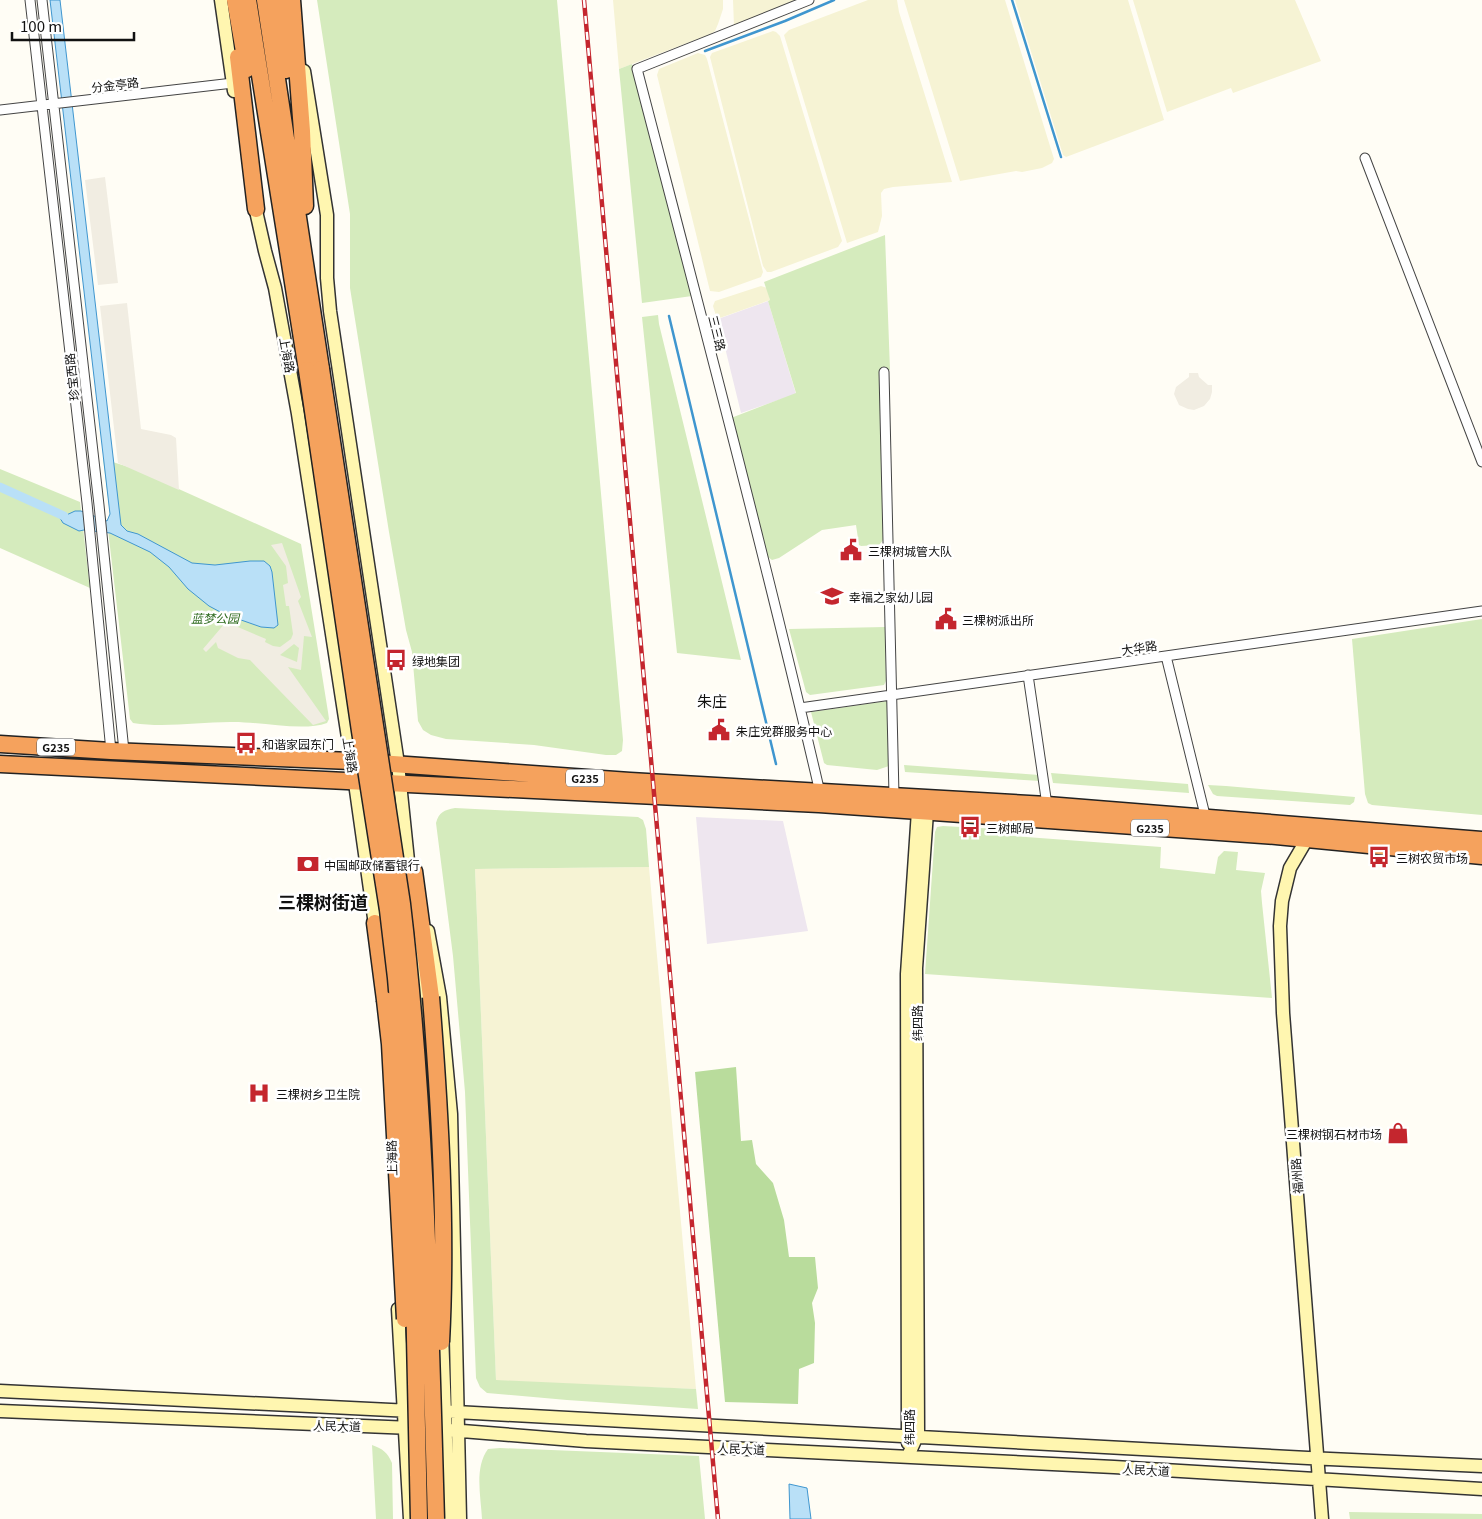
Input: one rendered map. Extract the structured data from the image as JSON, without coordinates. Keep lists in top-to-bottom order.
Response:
{
  "streets": {
    "highway": ["上海路", "G235"],
    "street": [
      "分金亭路",
      "三三路",
      "珍宝西路",
      "大华路",
      "纬四路",
      "福州路",
      "人民大道"
    ]
  },
  "crossings": [
    ["分金亭路", "上海路"],
    ["分金亭路", "珍宝西路"],
    ["三三路", "大华路"],
    ["上海路", "G235"],
    ["上海路", "人民大道"],
    ["珍宝西路", "G235"],
    ["G235", "纬四路"],
    ["G235", "福州路"],
    ["纬四路", "人民大道"],
    ["福州路", "人民大道"]
  ],
  "districts": ["朱庄", "三棵树街道"],
  "parks": ["蓝梦公园"],
  "places": {
    "public building": ["三棵树城管大队", "三棵树派出所", "朱庄党群服务中心"],
    "school or university": ["幸福之家幼儿园"],
    "bus stop": [
      "绿地集团",
      "和谐家园东门",
      "三树邮局",
      "三树农贸市场"
    ],
    "bank": ["中国邮政储蓄银行"],
    "hospital": ["三棵树乡卫生院"],
    "shop": ["三棵树钢石材市场"]
  },
  "scale_bar": "100 m"
}
